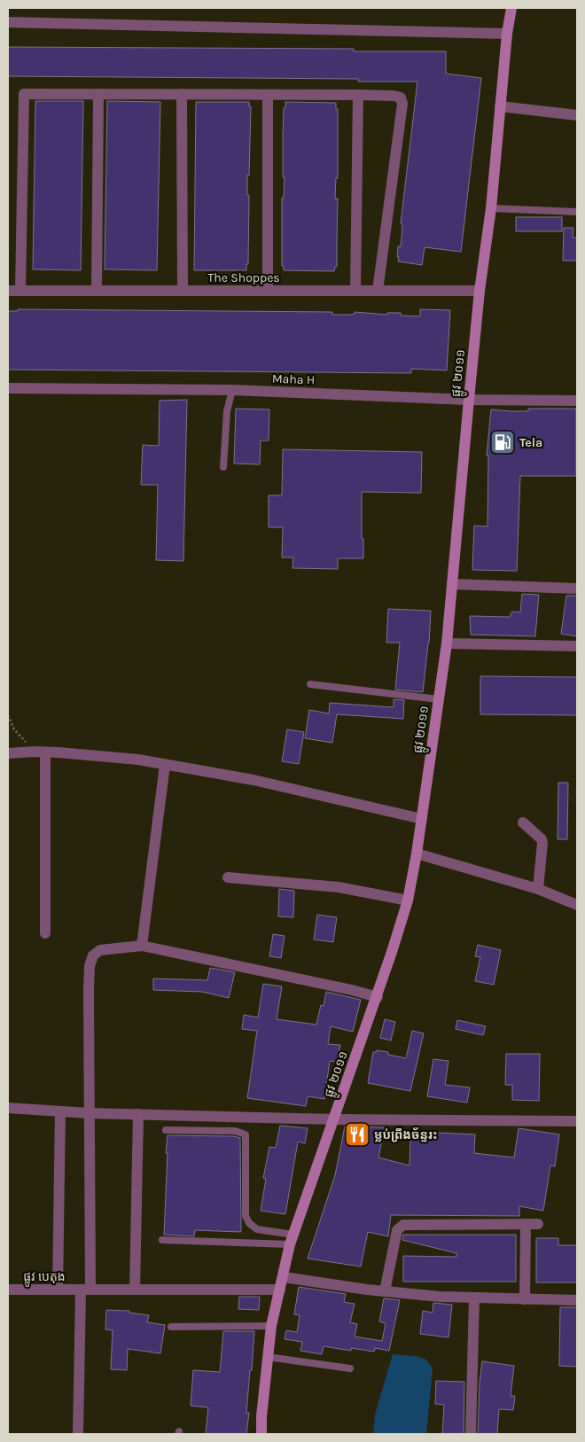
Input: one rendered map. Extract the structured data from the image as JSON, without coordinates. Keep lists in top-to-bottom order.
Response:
{
  "streets": {
    "main road": ["ផ្លូវ ២០១១"],
    "street": ["The Shoppes", "Maha H", "ផ្លូវ បេតុង"]
  },
  "crossings": [
    ["The Shoppes", "ផ្លូវ ២០១១"],
    ["ផ្លូវ ២០១១", "Maha H"],
    ["ផ្លូវ ២០១១", "ផ្លូវ បេតុង"]
  ],
  "places": {
    "fuel station": ["Tela"],
    "restaurant": ["ម្លប់ព្រីងច័ន្ទរះ"]
  }
}
